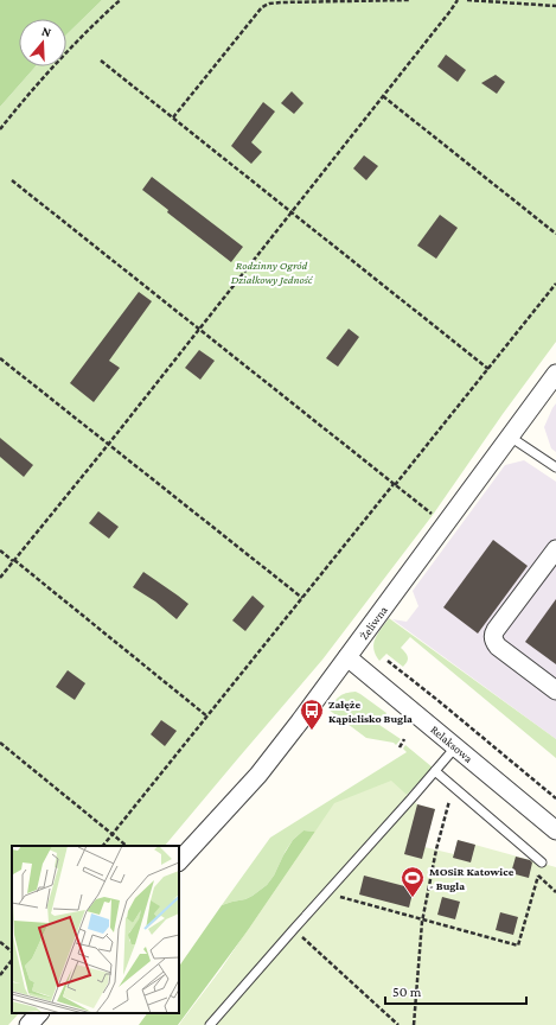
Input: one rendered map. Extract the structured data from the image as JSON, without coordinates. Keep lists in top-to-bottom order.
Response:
{
  "streets": {
    "street": ["Żeliwna", "Relaksowa"]
  },
  "crossings": [
    ["Żeliwna", "Relaksowa"]
  ],
  "parks": ["Rodzinny Ogród Działkowy Jedność"],
  "places": {
    "bus stop": ["Załęże Kąpielisko Bugla"],
    "sports": ["MOSiR Katowice - Bugla"]
  },
  "scale_bar": "50 m",
  "north": "top"
}
